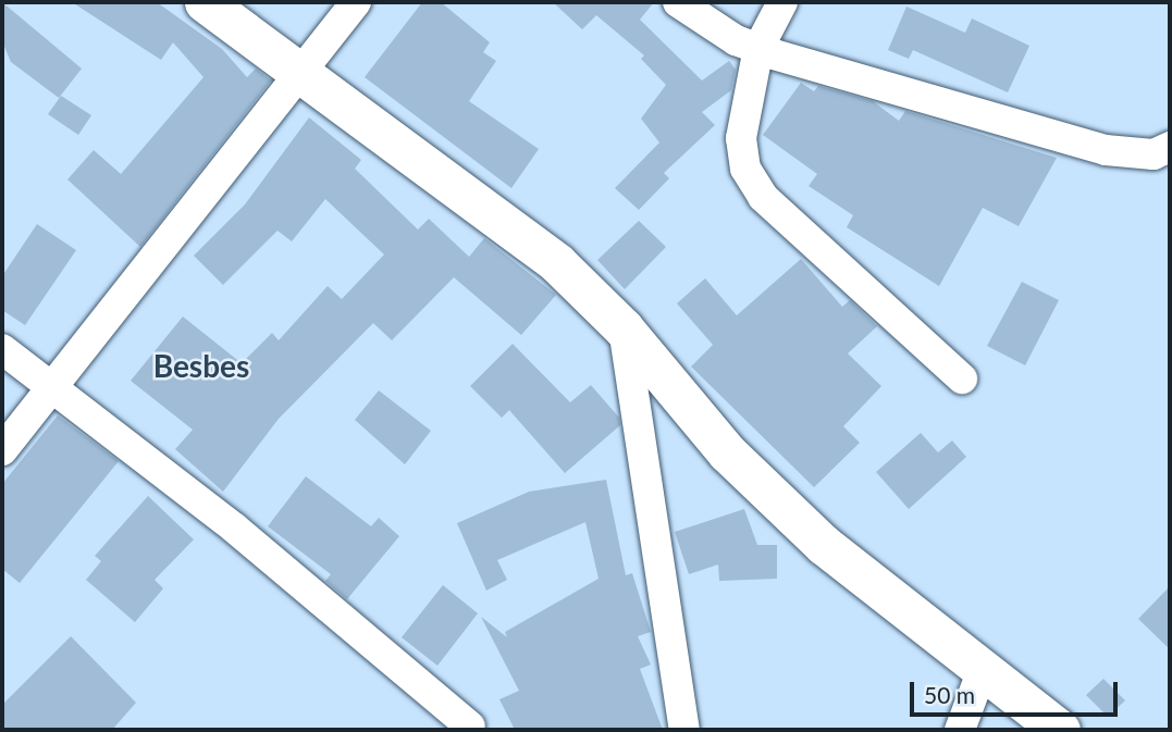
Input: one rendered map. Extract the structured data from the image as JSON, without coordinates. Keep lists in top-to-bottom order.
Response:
{
  "districts": ["Besbes"],
  "scale_bar": "50 m"
}
